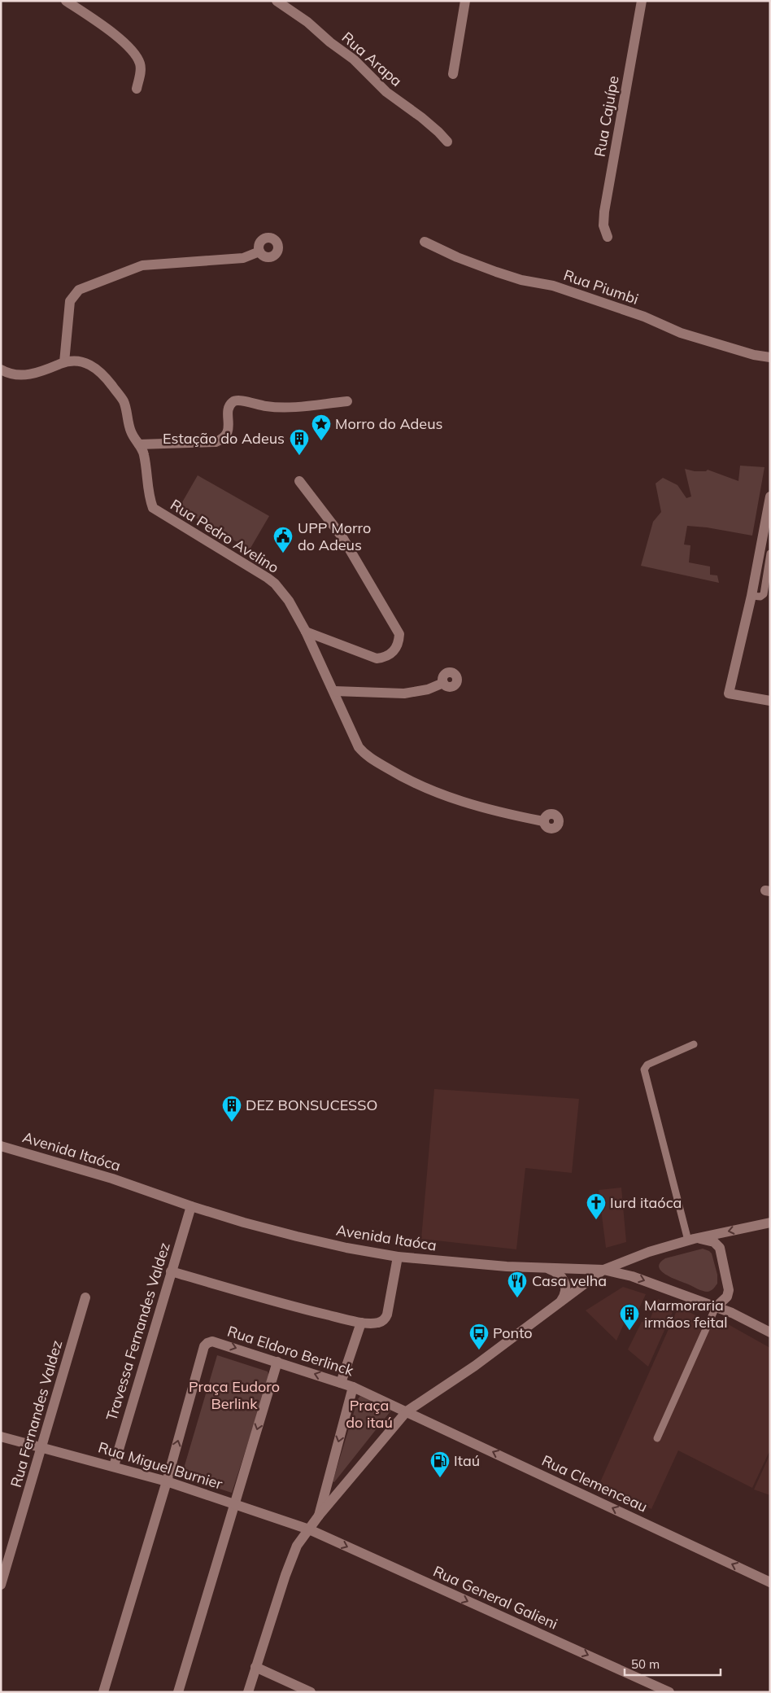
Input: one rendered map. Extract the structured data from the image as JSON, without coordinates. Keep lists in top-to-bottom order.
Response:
{
  "streets": {
    "street": [
      "Rua Arapa",
      "Rua Cajuípe",
      "Rua Piumbi",
      "Rua Pedro Avelino",
      "Avenida Itaóca",
      "Travessa Fernandes Valdez",
      "Rua Eldoro Berlinck",
      "Rua Fernandes Valdez",
      "Rua Miguel Burnier",
      "Rua Clemenceau",
      "Rua General Galieni"
    ]
  },
  "crossings": [
    ["Avenida Itaóca", "Travessa Fernandes Valdez"],
    ["Travessa Fernandes Valdez", "Rua Miguel Burnier"],
    ["Rua Eldoro Berlinck", "Rua Miguel Burnier"],
    ["Rua Eldoro Berlinck", "Rua Clemenceau"],
    ["Rua Fernandes Valdez", "Rua Miguel Burnier"],
    ["Rua Miguel Burnier", "Rua General Galieni"]
  ],
  "one_way": ["Rua Clemenceau", "Rua General Galieni"],
  "parks": ["Praça Eudoro Berlink", "Praça do itaú"],
  "places": {
    "place": ["Morro do Adeus"],
    "building": ["Estação do Adeus", "DEZ BONSUCESSO", "Marmoraria irmãos feital"],
    "public building": ["UPP Morro do Adeus"],
    "church": ["Iurd itaóca"],
    "restaurant": ["Casa velha"],
    "bus stop": ["Ponto"],
    "fuel station": ["Itaú"]
  },
  "scale_bar": "50 m"
}
